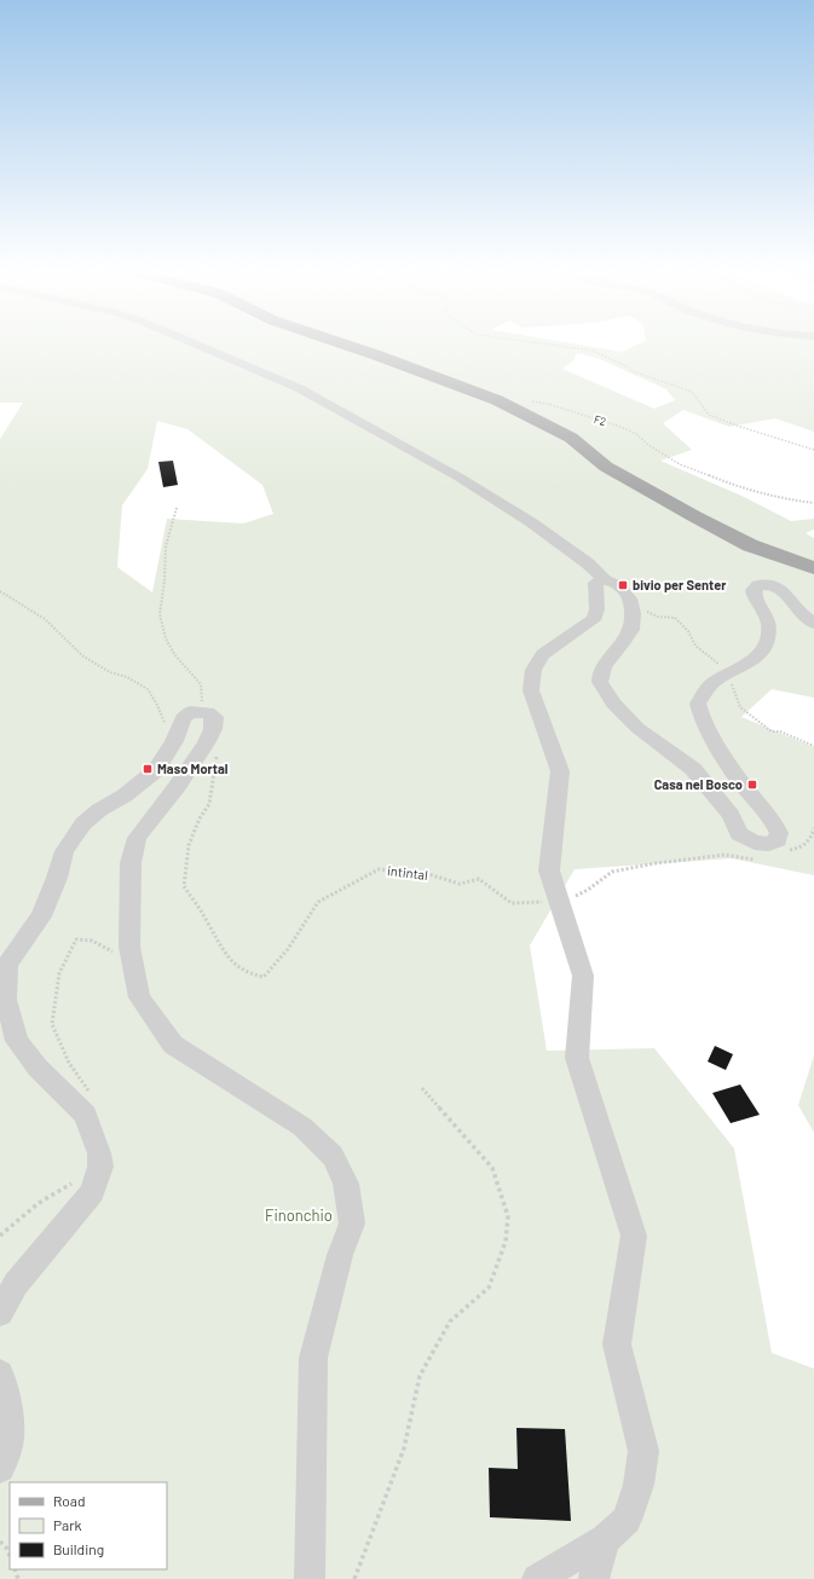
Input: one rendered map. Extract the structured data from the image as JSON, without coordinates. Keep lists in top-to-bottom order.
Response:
{
  "streets": {
    "path": ["F2", "intintal"]
  },
  "parks": ["Finonchio"],
  "places": {
    "transit": ["bivio per Senter", "Maso Mortal", "Casa nel Bosco"]
  },
  "legend": ["Road", "Park", "Building"]
}
